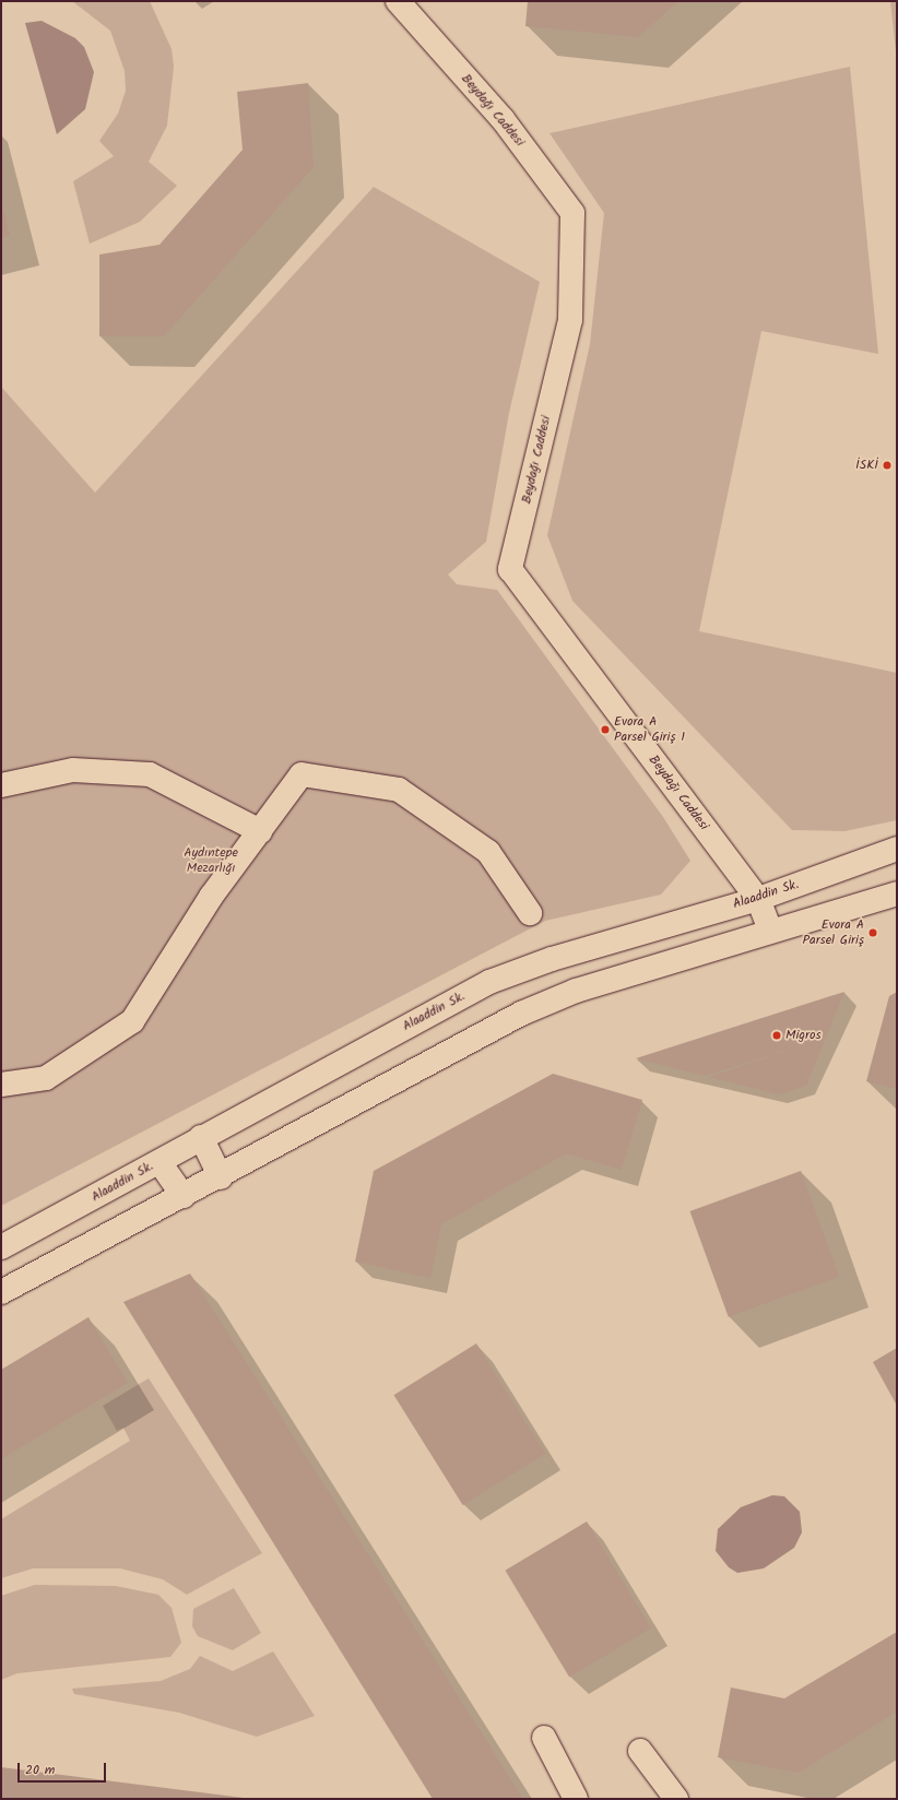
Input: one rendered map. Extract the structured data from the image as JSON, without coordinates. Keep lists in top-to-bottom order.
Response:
{
  "streets": {
    "street": ["Beydağı Caddesi", "Alaaddin Sk."]
  },
  "crossings": [
    ["Beydağı Caddesi", "Alaaddin Sk."]
  ],
  "parks": ["Aydıntepe Mezarlığı"],
  "places": [
    "İSKİ",
    "Evora A Parsel Giriş 1",
    "Evora A Parsel Giriş",
    "Migros"
  ],
  "scale_bar": "20 m"
}
